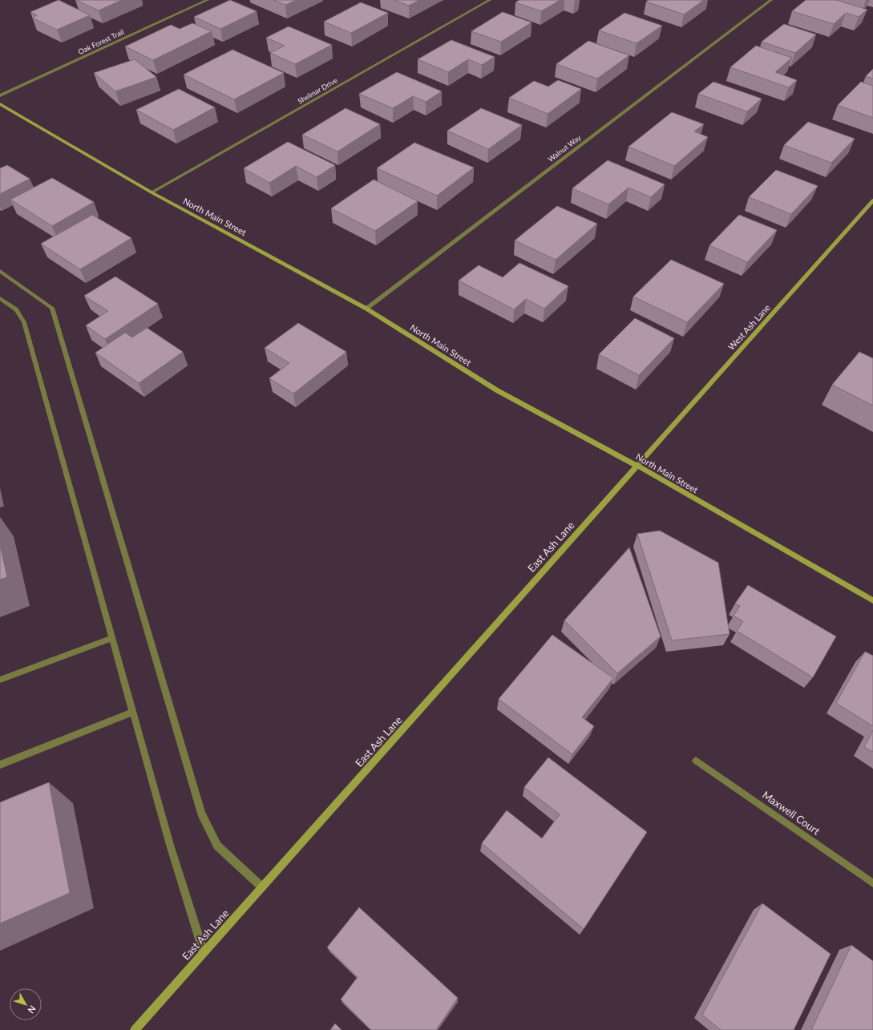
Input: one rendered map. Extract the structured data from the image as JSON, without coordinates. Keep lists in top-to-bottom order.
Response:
{
  "streets": {
    "main road": ["North Main Street", "West Ash Lane", "East Ash Lane"],
    "street": [
      "Oak Forest Trail",
      "Shelmar Drive",
      "Walnut Way",
      "Maxwell Court"
    ]
  },
  "crossings": [
    ["Shelmar Drive", "North Main Street"],
    ["Walnut Way", "North Main Street"],
    ["North Main Street", "West Ash Lane"],
    ["North Main Street", "East Ash Lane"],
    ["West Ash Lane", "East Ash Lane"]
  ],
  "north": "bottom right"
}
